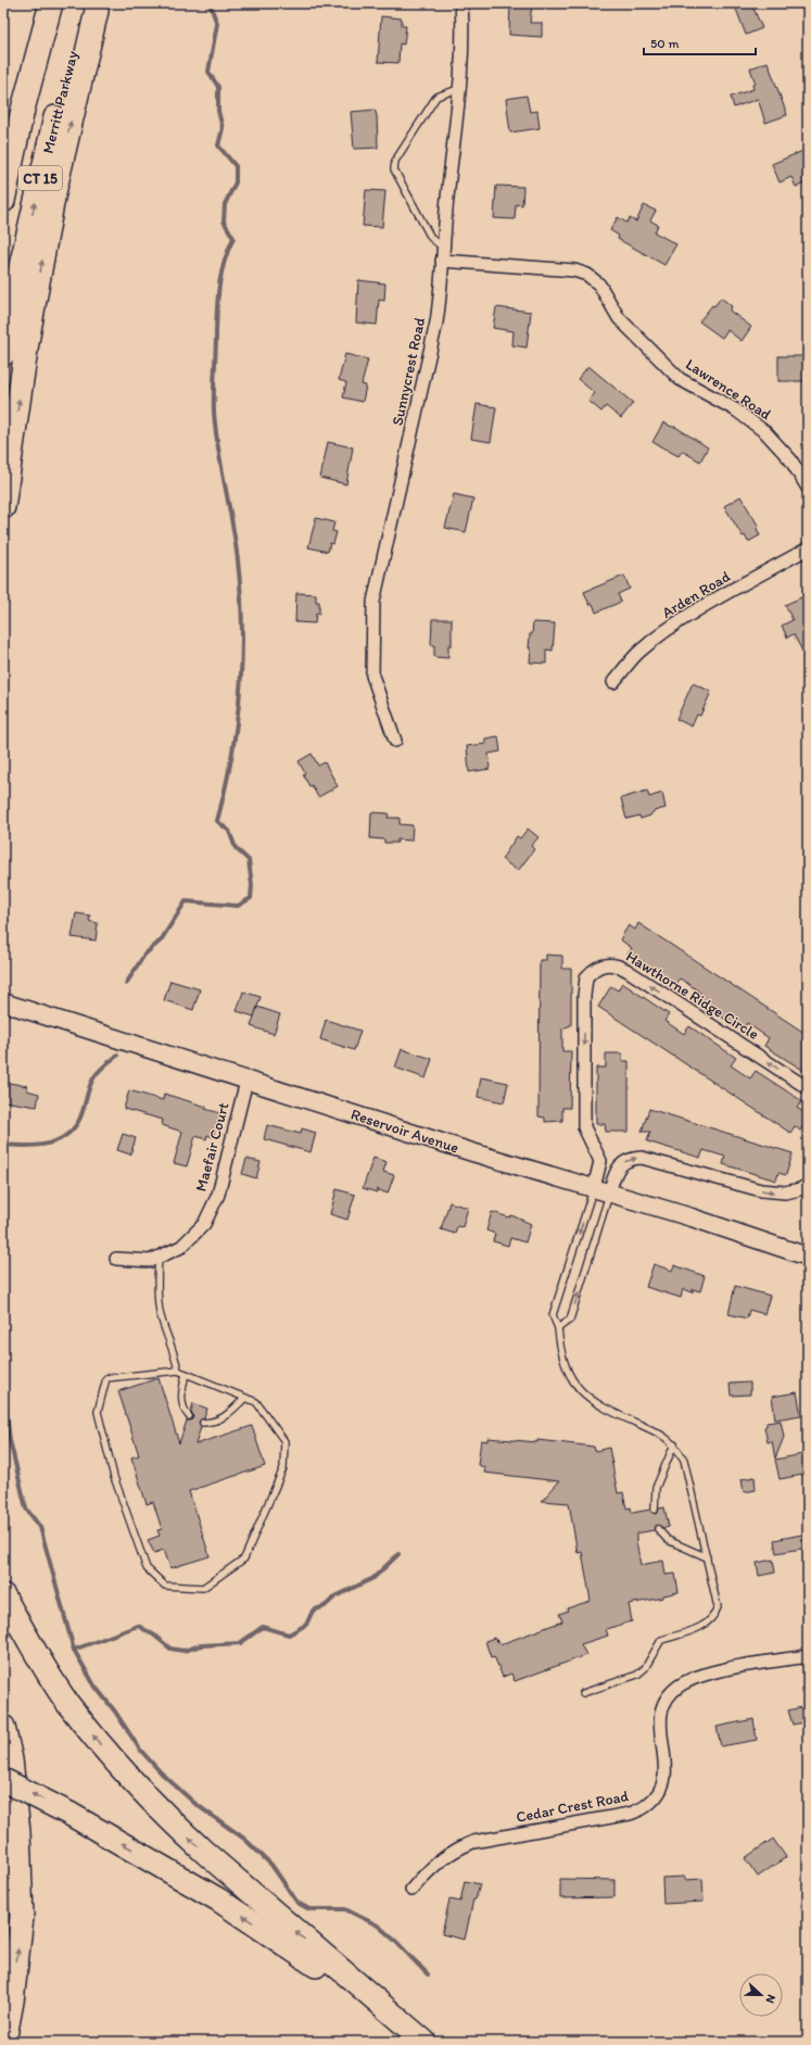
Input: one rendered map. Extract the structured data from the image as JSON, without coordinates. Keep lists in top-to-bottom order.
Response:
{
  "streets": {
    "highway": ["Merritt Parkway", "CT 15"],
    "main road": ["Reservoir Avenue"],
    "street": [
      "Sunnycrest Road",
      "Lawrence Road",
      "Arden Road",
      "Hawthorne Ridge Circle",
      "Maefair Court",
      "Cedar Crest Road"
    ]
  },
  "crossings": [
    ["Sunnycrest Road", "Lawrence Road"],
    ["Hawthorne Ridge Circle", "Reservoir Avenue"],
    ["Reservoir Avenue", "Maefair Court"]
  ],
  "scale_bar": "50 m",
  "north": "right"
}
